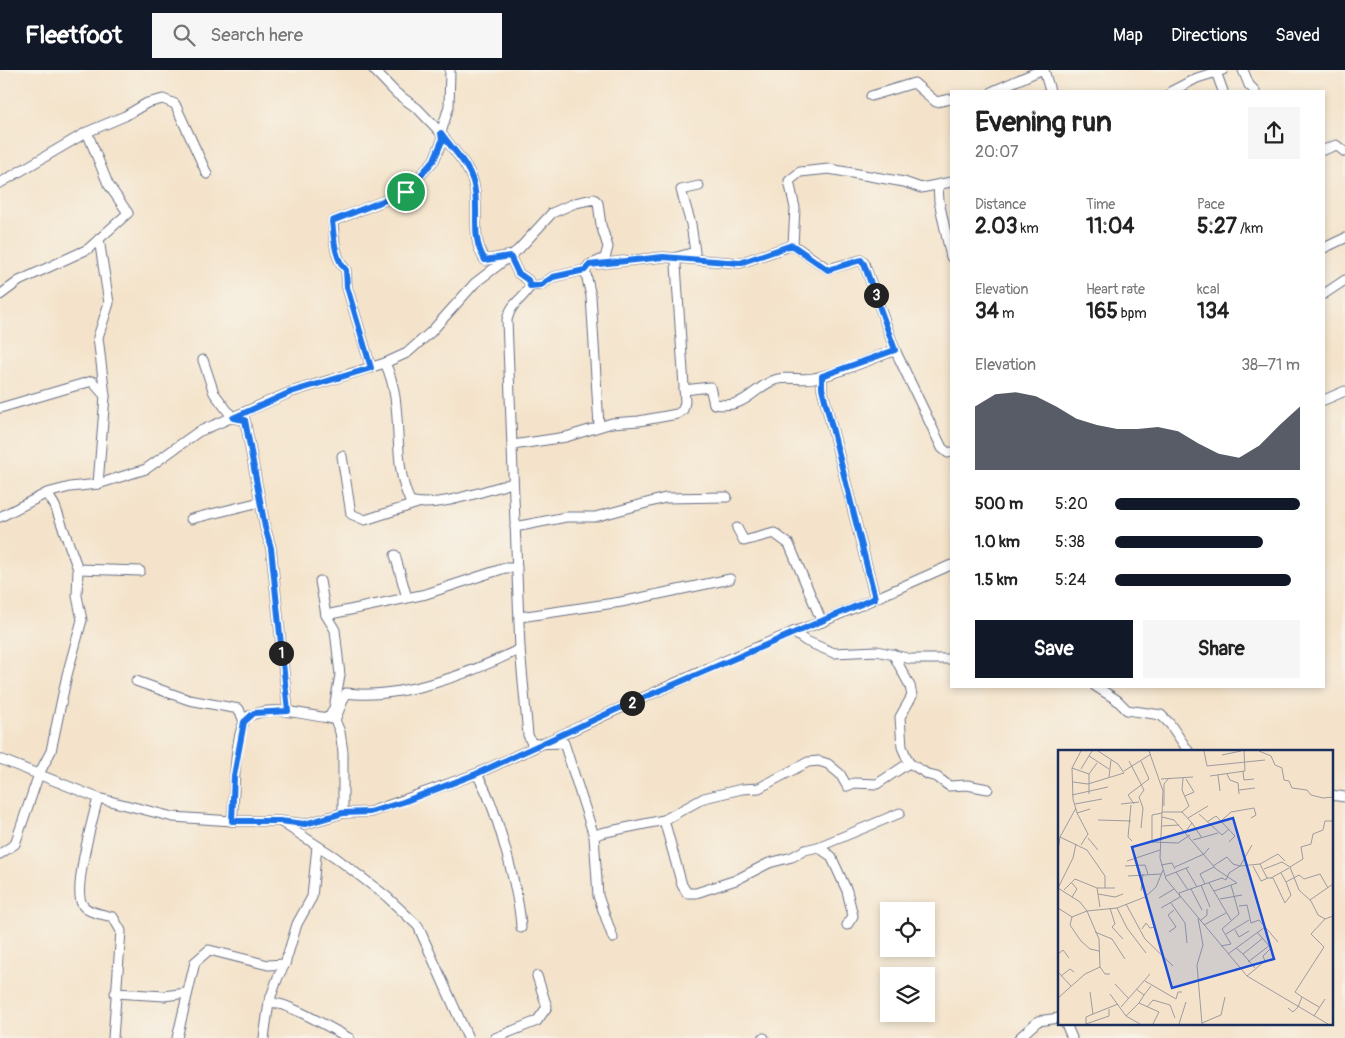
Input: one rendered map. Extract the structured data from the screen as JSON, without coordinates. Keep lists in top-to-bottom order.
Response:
{
  "page": {
    "header": "Fleetfoot",
    "search": "Search here",
    "nav": ["Map", "Directions", "Saved"],
    "heading": ["Evening run", "20:07"],
    "stats": [
      ["Distance", "2.03 km"],
      ["Time", "11:04"],
      ["Pace", "5:27 /km"],
      ["Elevation", "34 m"],
      ["Heart rate", "165 bpm"],
      ["kcal", "134"]
    ],
    "pins": ["3", "1", "2"],
    "chart": ["Elevation", "38–71 m"],
    "list": [
      {
        "name": "500 m",
        "note": "5:20"
      },
      {
        "name": "1.0 km",
        "note": "5:38"
      },
      {
        "name": "1.5 km",
        "note": "5:24"
      }
    ],
    "buttons": ["Save", "Share"]
  }
}
